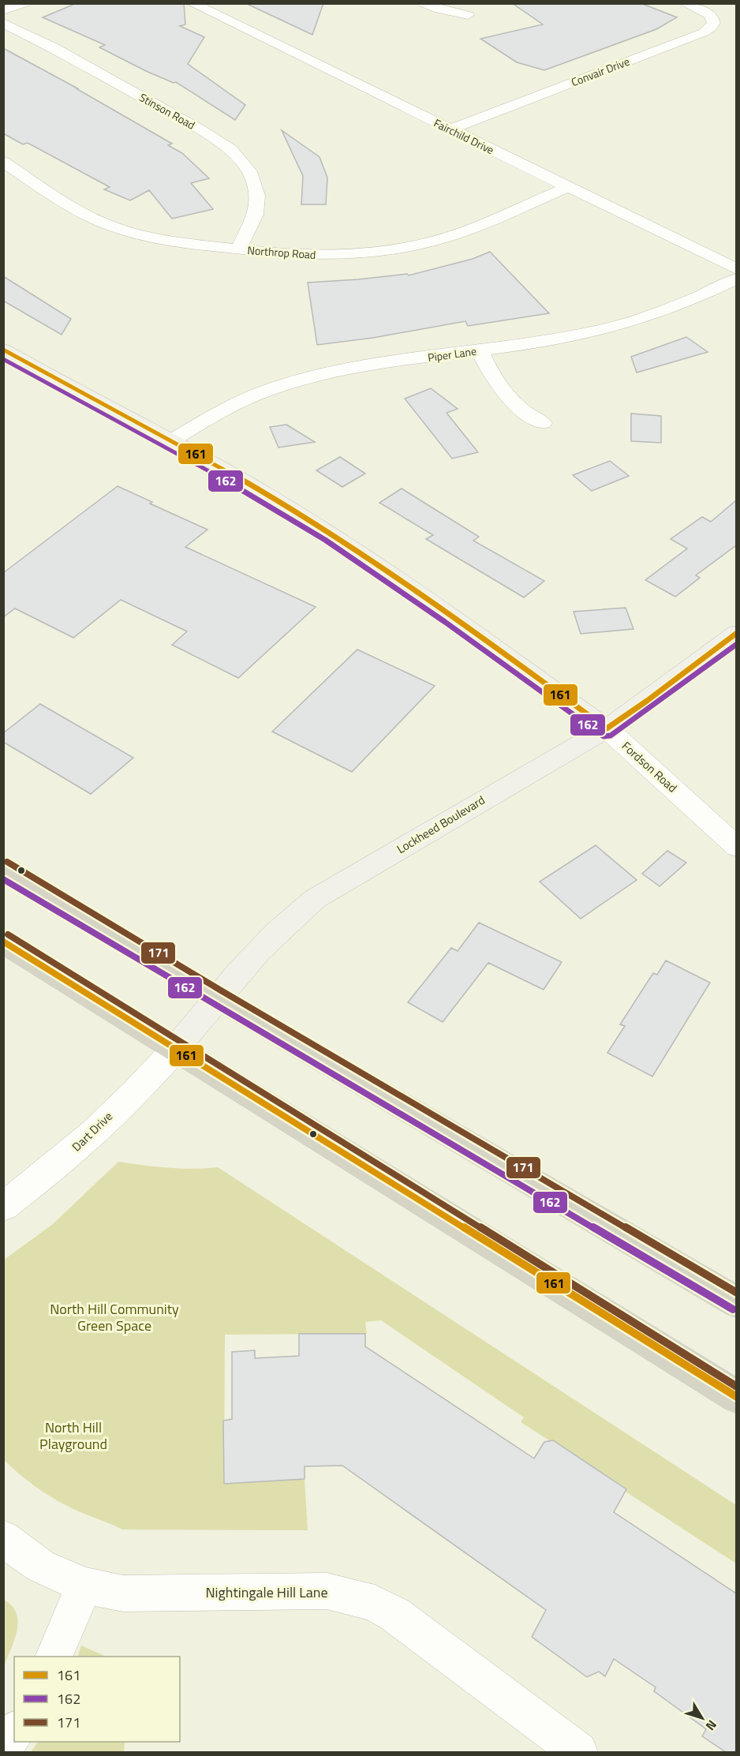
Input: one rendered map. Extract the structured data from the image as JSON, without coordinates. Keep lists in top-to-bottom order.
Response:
{
  "streets": {
    "street": [
      "Convair Drive",
      "Stinson Road",
      "Fairchild Drive",
      "Northrop Road",
      "Piper Lane",
      "Fordson Road",
      "Lockheed Boulevard",
      "Dart Drive",
      "Nightingale Hill Lane"
    ]
  },
  "crossings": [
    ["Convair Drive", "Fairchild Drive"],
    ["Stinson Road", "Northrop Road"],
    ["Fairchild Drive", "Northrop Road"],
    ["Piper Lane", "Fordson Road"],
    ["Fordson Road", "Lockheed Boulevard"],
    ["Lockheed Boulevard", "Dart Drive"]
  ],
  "parks": ["North Hill Community Green Space", "North Hill Playground"],
  "lines": ["transit line 161", "transit line 162", "transit line 171"],
  "legend": ["161", "162", "171"],
  "north": "bottom right"
}
